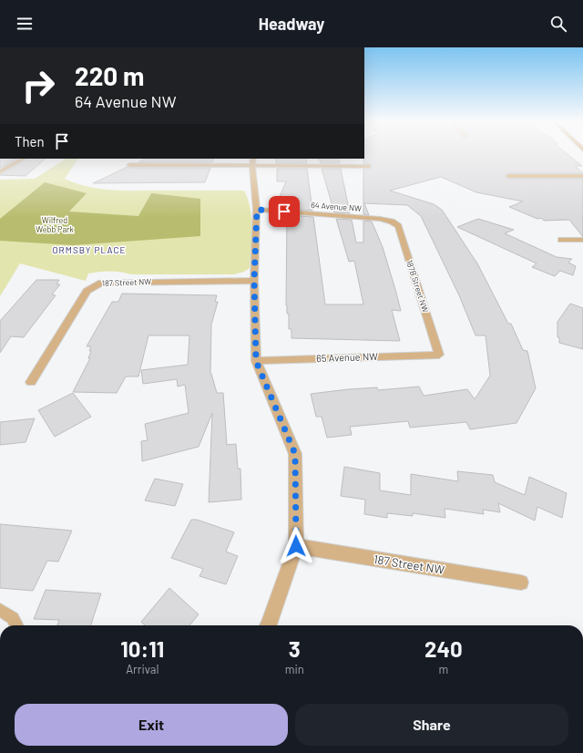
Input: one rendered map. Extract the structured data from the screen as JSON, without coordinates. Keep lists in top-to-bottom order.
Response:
{
  "streets": {
    "street": [
      "64 Avenue NW",
      "187 Street NW",
      "187B Street NW",
      "65 Avenue NW"
    ]
  },
  "crossings": [
    ["64 Avenue NW", "187B Street NW"],
    ["187B Street NW", "65 Avenue NW"]
  ],
  "districts": ["ORMSBY PLACE"],
  "parks": ["Wilfred Webb Park"],
  "page": {
    "header": "Headway",
    "turn": ["220 m", "64 Avenue NW"],
    "then": "Then",
    "eta": [
      "10:11",
      "Arrival",
      "3",
      "min",
      "240",
      "m"
    ],
    "buttons": ["Exit", "Share"]
  }
}
